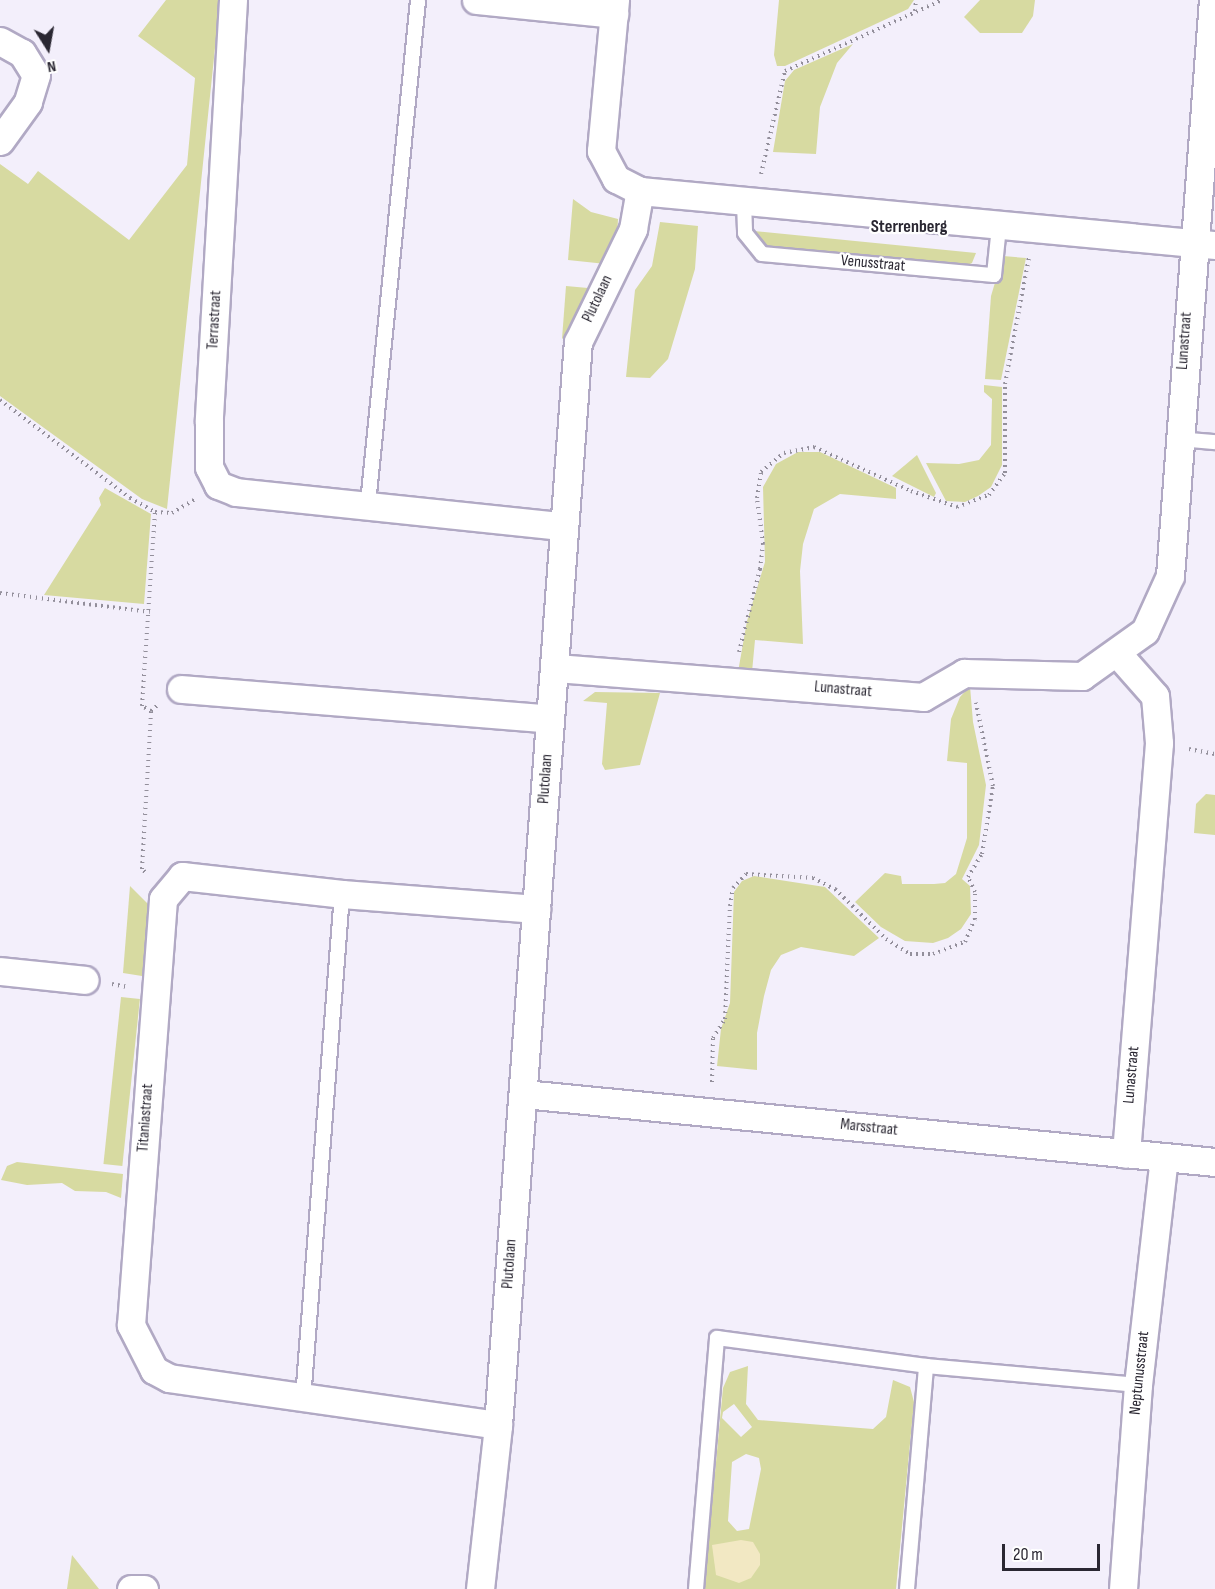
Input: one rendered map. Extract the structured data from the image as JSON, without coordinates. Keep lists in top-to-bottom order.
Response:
{
  "streets": {
    "street": [
      "Plutolaan",
      "Terrastraat",
      "Lunastraat",
      "Titaniastraat",
      "Marsstraat",
      "Neptunusstraat"
    ],
    "lane": ["Venusstraat"]
  },
  "crossings": [
    ["Plutolaan", "Lunastraat"],
    ["Plutolaan", "Titaniastraat"],
    ["Plutolaan", "Marsstraat"],
    ["Lunastraat", "Marsstraat"],
    ["Marsstraat", "Neptunusstraat"]
  ],
  "districts": ["Sterrenberg"],
  "scale_bar": "20 m",
  "north": "bottom"
}
